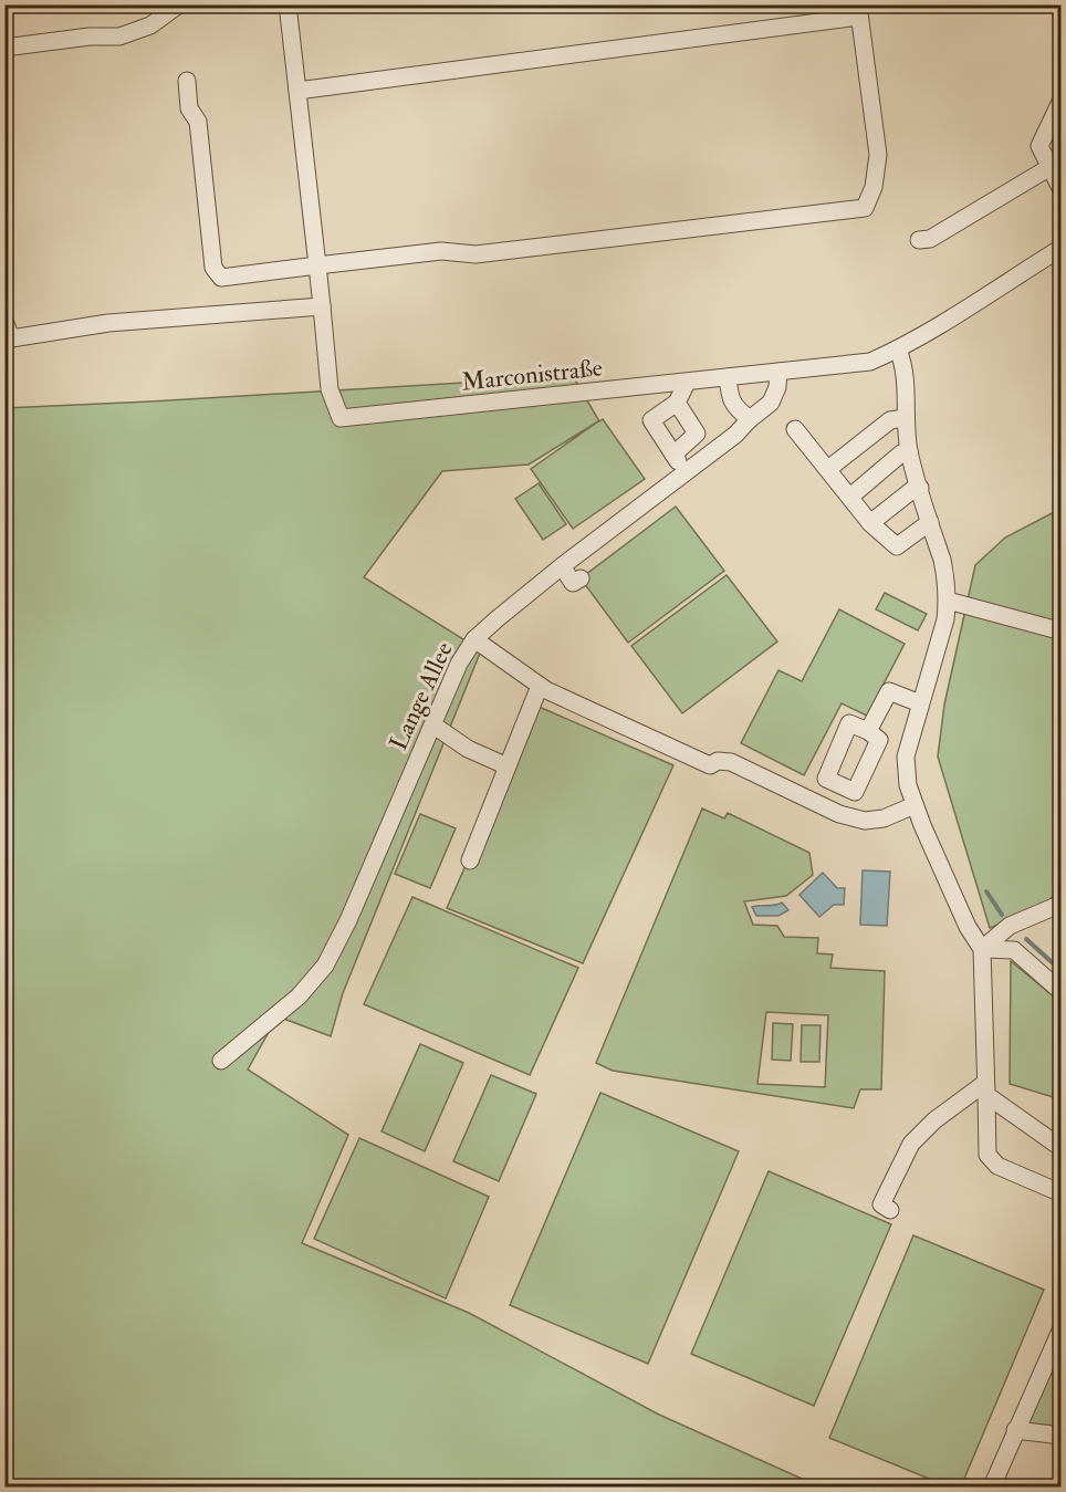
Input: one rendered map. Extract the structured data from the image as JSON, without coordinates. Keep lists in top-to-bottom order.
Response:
{
  "streets": {
    "street": ["Marconistraße", "Lange Allee"]
  }
}
